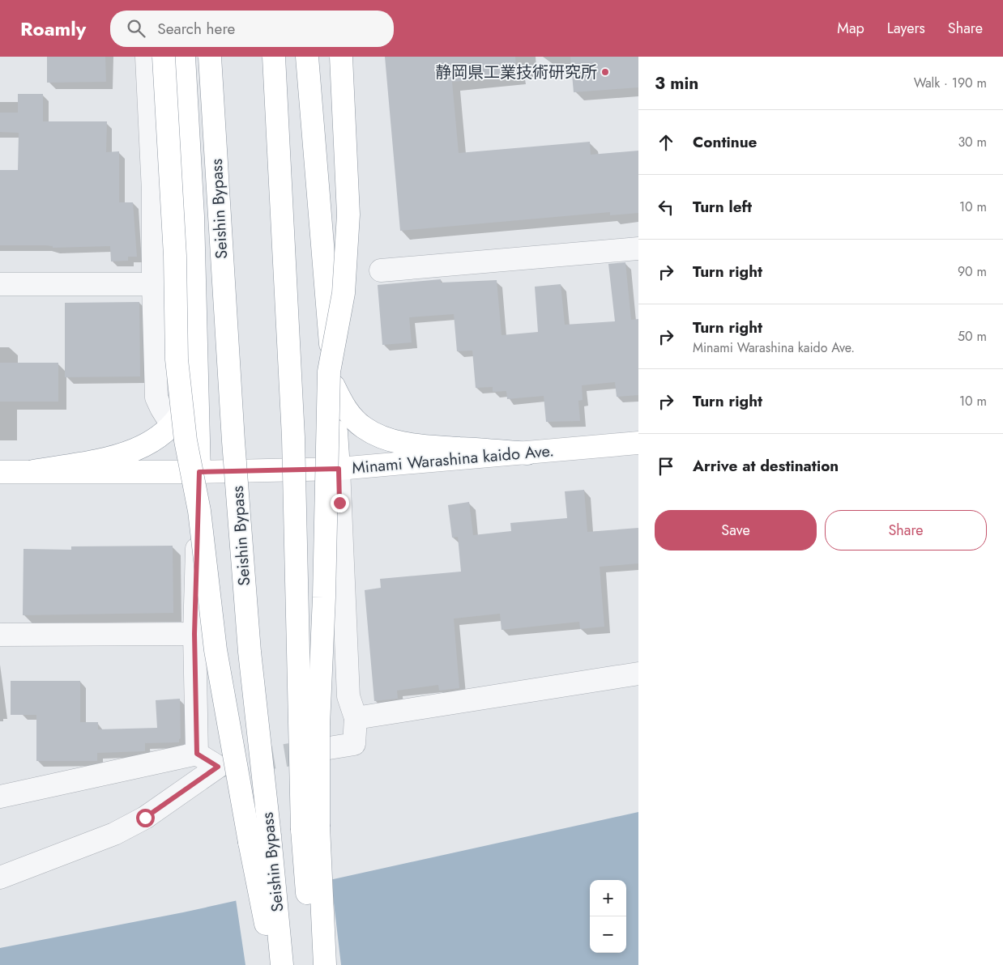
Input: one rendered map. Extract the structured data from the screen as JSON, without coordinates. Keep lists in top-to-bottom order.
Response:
{
  "streets": {
    "main road": ["Seishin Bypass", "Minami Warashina kaido Ave."]
  },
  "places": ["静岡県工業技術研究所"],
  "page": {
    "header": "Roamly",
    "search": "Search here",
    "nav": ["Map", "Layers", "Share"],
    "heading": ["3 min", "Walk · 190 m"],
    "list": [
      ["Continue", "30 m"],
      ["Turn left", "10 m"],
      ["Turn right", "90 m"],
      ["Turn right", "Minami Warashina kaido Ave.", "50 m"],
      ["Turn right", "10 m"],
      "Arrive at destination"
    ],
    "buttons": ["Save", "Share"],
    "map_buttons": ["+", "−"]
  }
}
